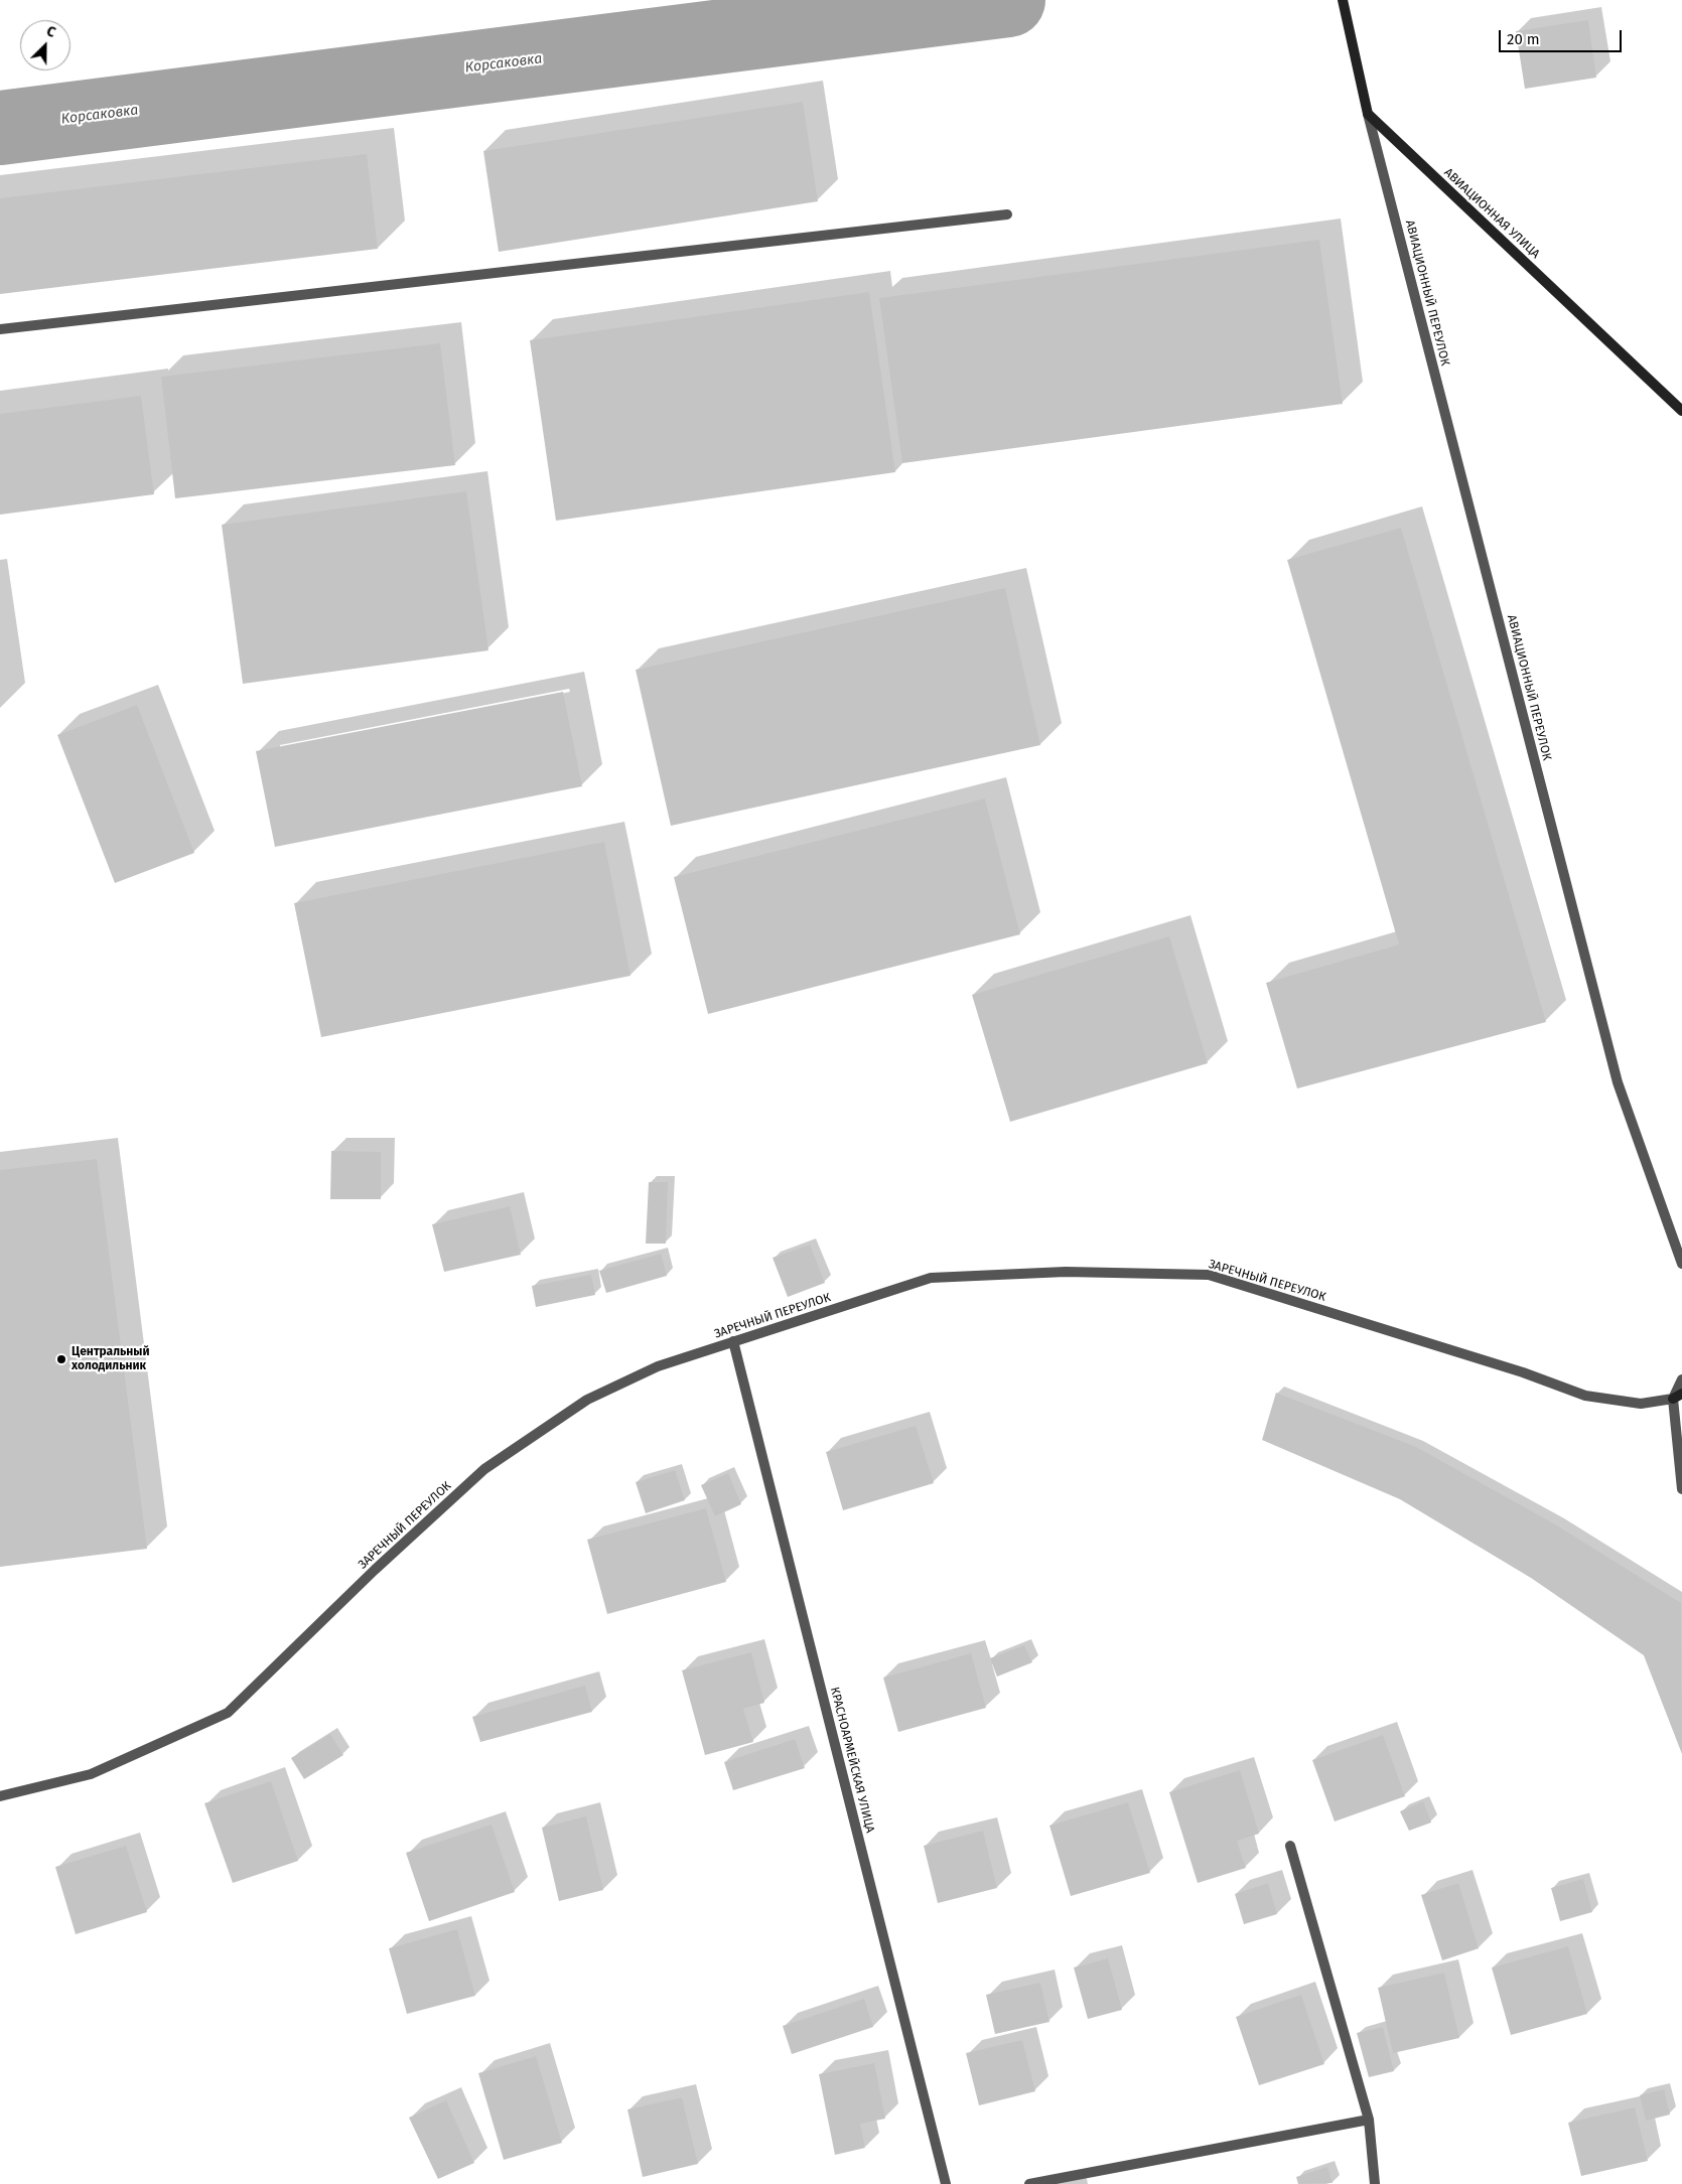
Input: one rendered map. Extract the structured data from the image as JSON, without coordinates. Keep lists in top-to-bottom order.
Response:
{
  "streets": {
    "street": [
      "АВИАЦИОННАЯ УЛИЦА",
      "АВИАЦИОННЫЙ ПЕРЕУЛОК",
      "ЗАРЕЧНЫЙ ПЕРЕУЛОК",
      "КРАСНОАРМЕЙСКАЯ УЛИЦА"
    ]
  },
  "crossings": [
    ["АВИАЦИОННАЯ УЛИЦА", "АВИАЦИОННЫЙ ПЕРЕУЛОК"],
    ["ЗАРЕЧНЫЙ ПЕРЕУЛОК", "КРАСНОАРМЕЙСКАЯ УЛИЦА"]
  ],
  "water": ["Корсаковка"],
  "places": ["Центральный холодильник"],
  "scale_bar": "20 m",
  "north": "top right"
}
